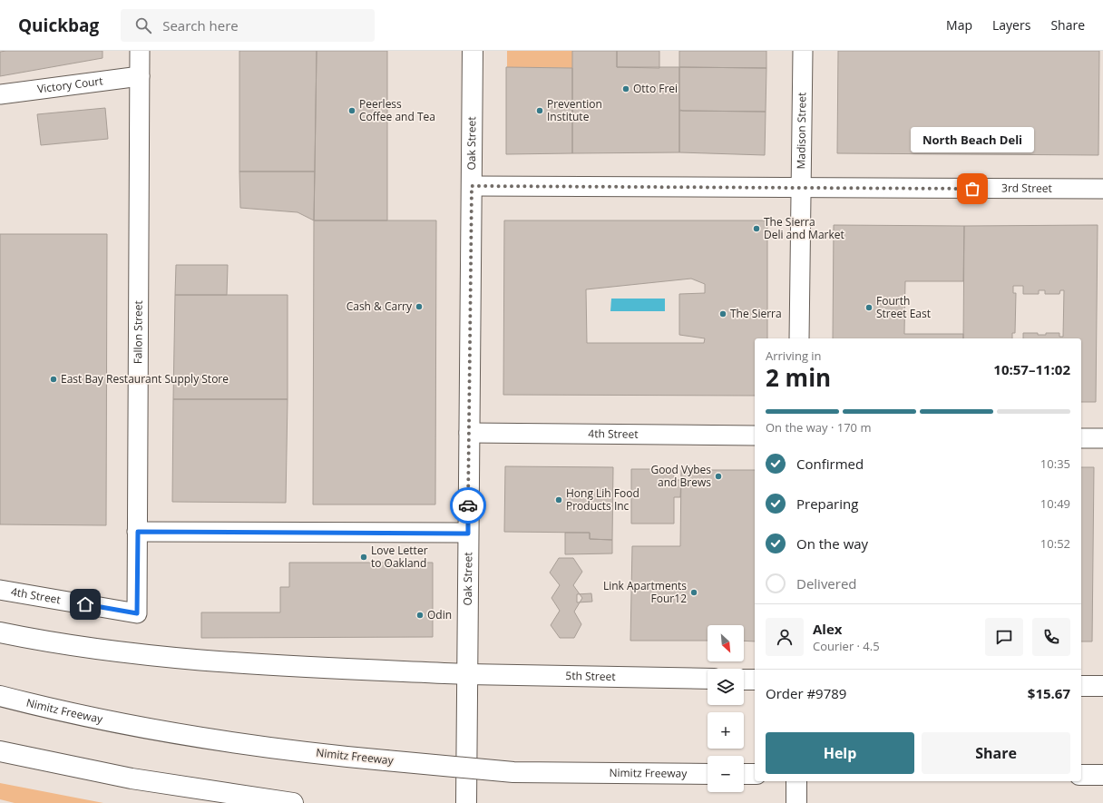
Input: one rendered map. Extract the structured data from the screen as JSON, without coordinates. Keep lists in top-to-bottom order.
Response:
{
  "streets": {
    "main road": ["Oak Street", "5th Street", "Nimitz Freeway"],
    "street": [
      "Victory Court",
      "Madison Street",
      "3rd Street",
      "Fallon Street",
      "4th Street"
    ]
  },
  "crossings": [
    ["Victory Court", "Fallon Street"],
    ["Madison Street", "3rd Street"],
    ["Oak Street", "3rd Street"],
    ["Oak Street", "4th Street"],
    ["Oak Street", "5th Street"],
    ["Fallon Street", "4th Street"]
  ],
  "places": [
    "Otto Frei",
    "Peerless Coffee and Tea",
    "Prevention Institute",
    "North Beach Deli",
    "The Sierra Deli and Market",
    "Cash & Carry",
    "Fourth Street East",
    "The Sierra",
    "East Bay Restaurant Supply Store",
    "Good Vybes and Brews",
    "Hong Lih Food Products Inc",
    "Love Letter to Oakland",
    "Link Apartments Four12",
    "Odin"
  ],
  "north": "bottom right",
  "page": {
    "header": "Quickbag",
    "search": "Search here",
    "nav": ["Map", "Layers", "Share"],
    "bubble": "North Beach Deli",
    "heading": ["2 min", "Arriving in", "10:57–11:02"],
    "panel": [
      "Alex",
      "Courier · 4.5",
      "Order #9789",
      "$15.67"
    ],
    "bar": "On the way · 170 m",
    "list": [
      ["Confirmed", "10:35"],
      ["Preparing", "10:49"],
      ["On the way", "10:52"],
      "Delivered"
    ],
    "map_buttons": ["+", "−"],
    "buttons": ["Help", "Share"]
  }
}
